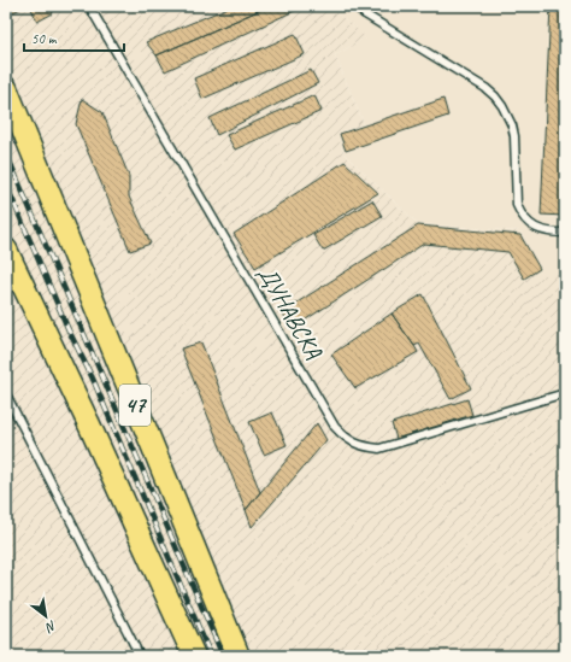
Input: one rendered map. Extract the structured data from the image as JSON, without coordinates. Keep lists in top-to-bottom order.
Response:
{
  "streets": {
    "main road": ["47"],
    "lane": ["ДУНАВСКА"]
  },
  "scale_bar": "50 m",
  "north": "bottom right"
}
